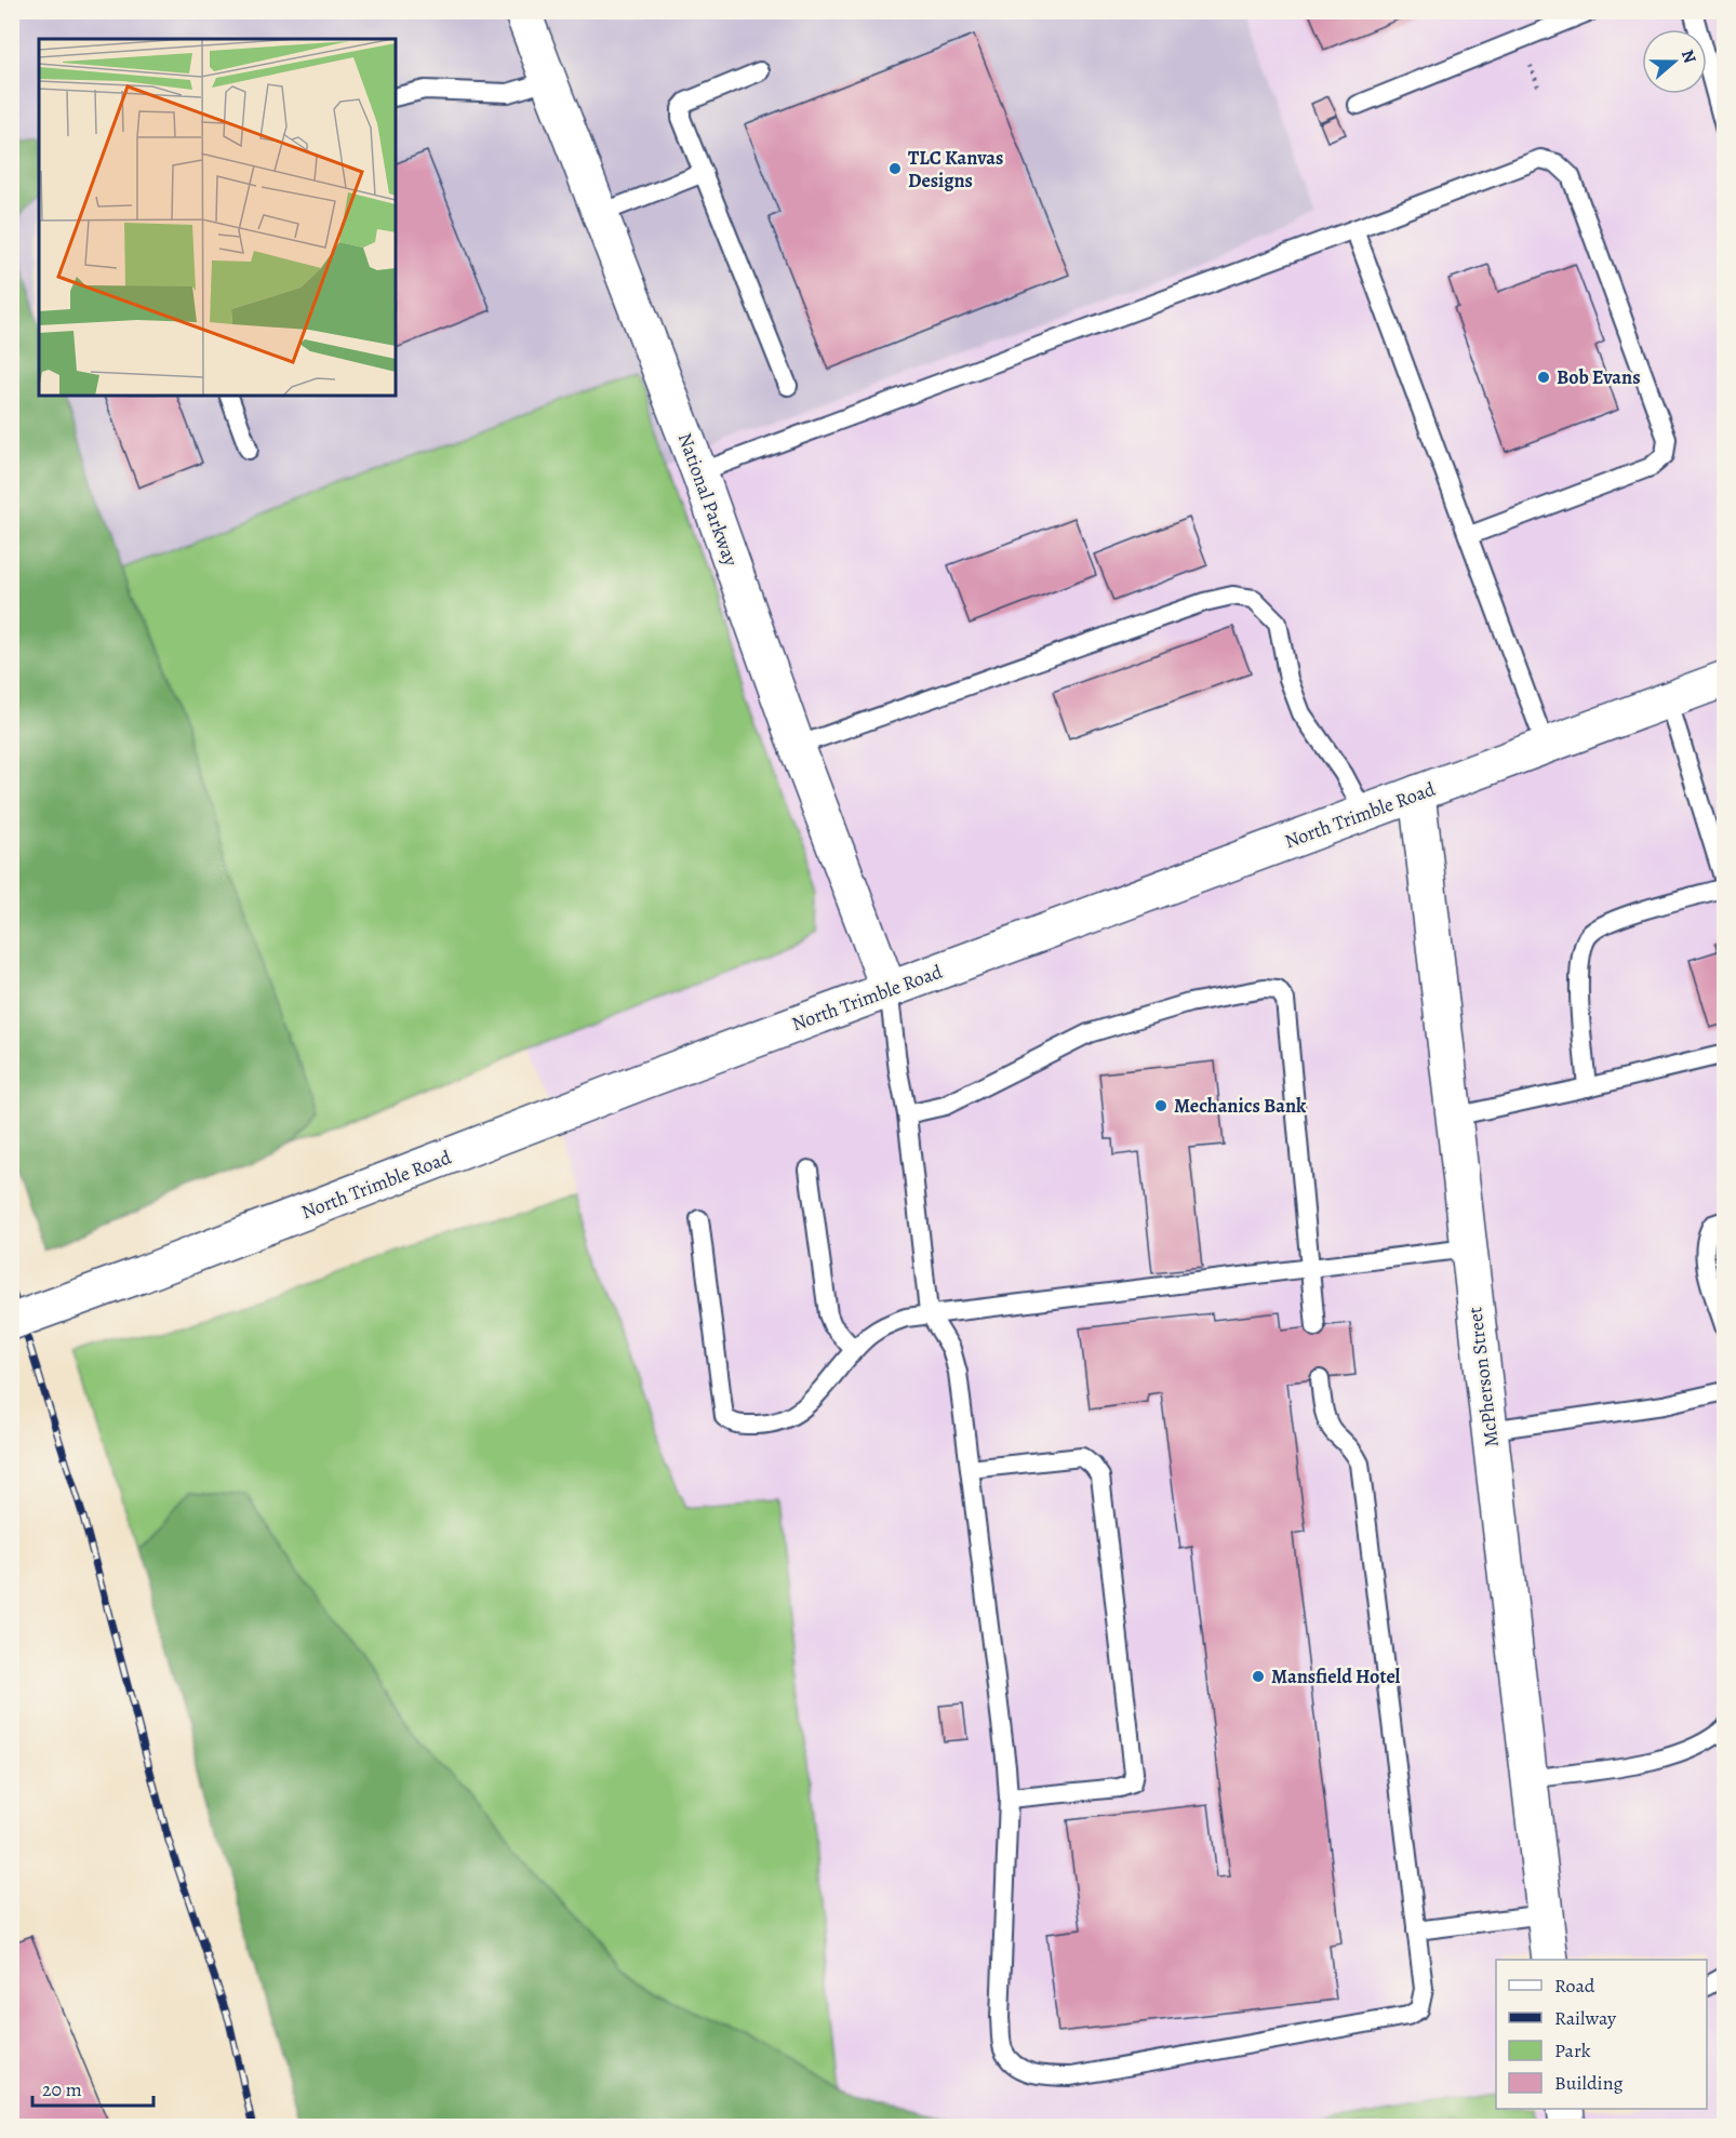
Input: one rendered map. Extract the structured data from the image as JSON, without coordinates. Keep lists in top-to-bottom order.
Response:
{
  "streets": {
    "street": ["National Parkway", "North Trimble Road", "McPherson Street"]
  },
  "crossings": [
    ["National Parkway", "North Trimble Road"],
    ["North Trimble Road", "McPherson Street"]
  ],
  "places": [
    "TLC Kanvas Designs",
    "Bob Evans",
    "Mechanics Bank",
    "Mansfield Hotel"
  ],
  "legend": [
    "Road",
    "Railway",
    "Park",
    "Building"
  ],
  "scale_bar": "20 m",
  "north": "right"
}
